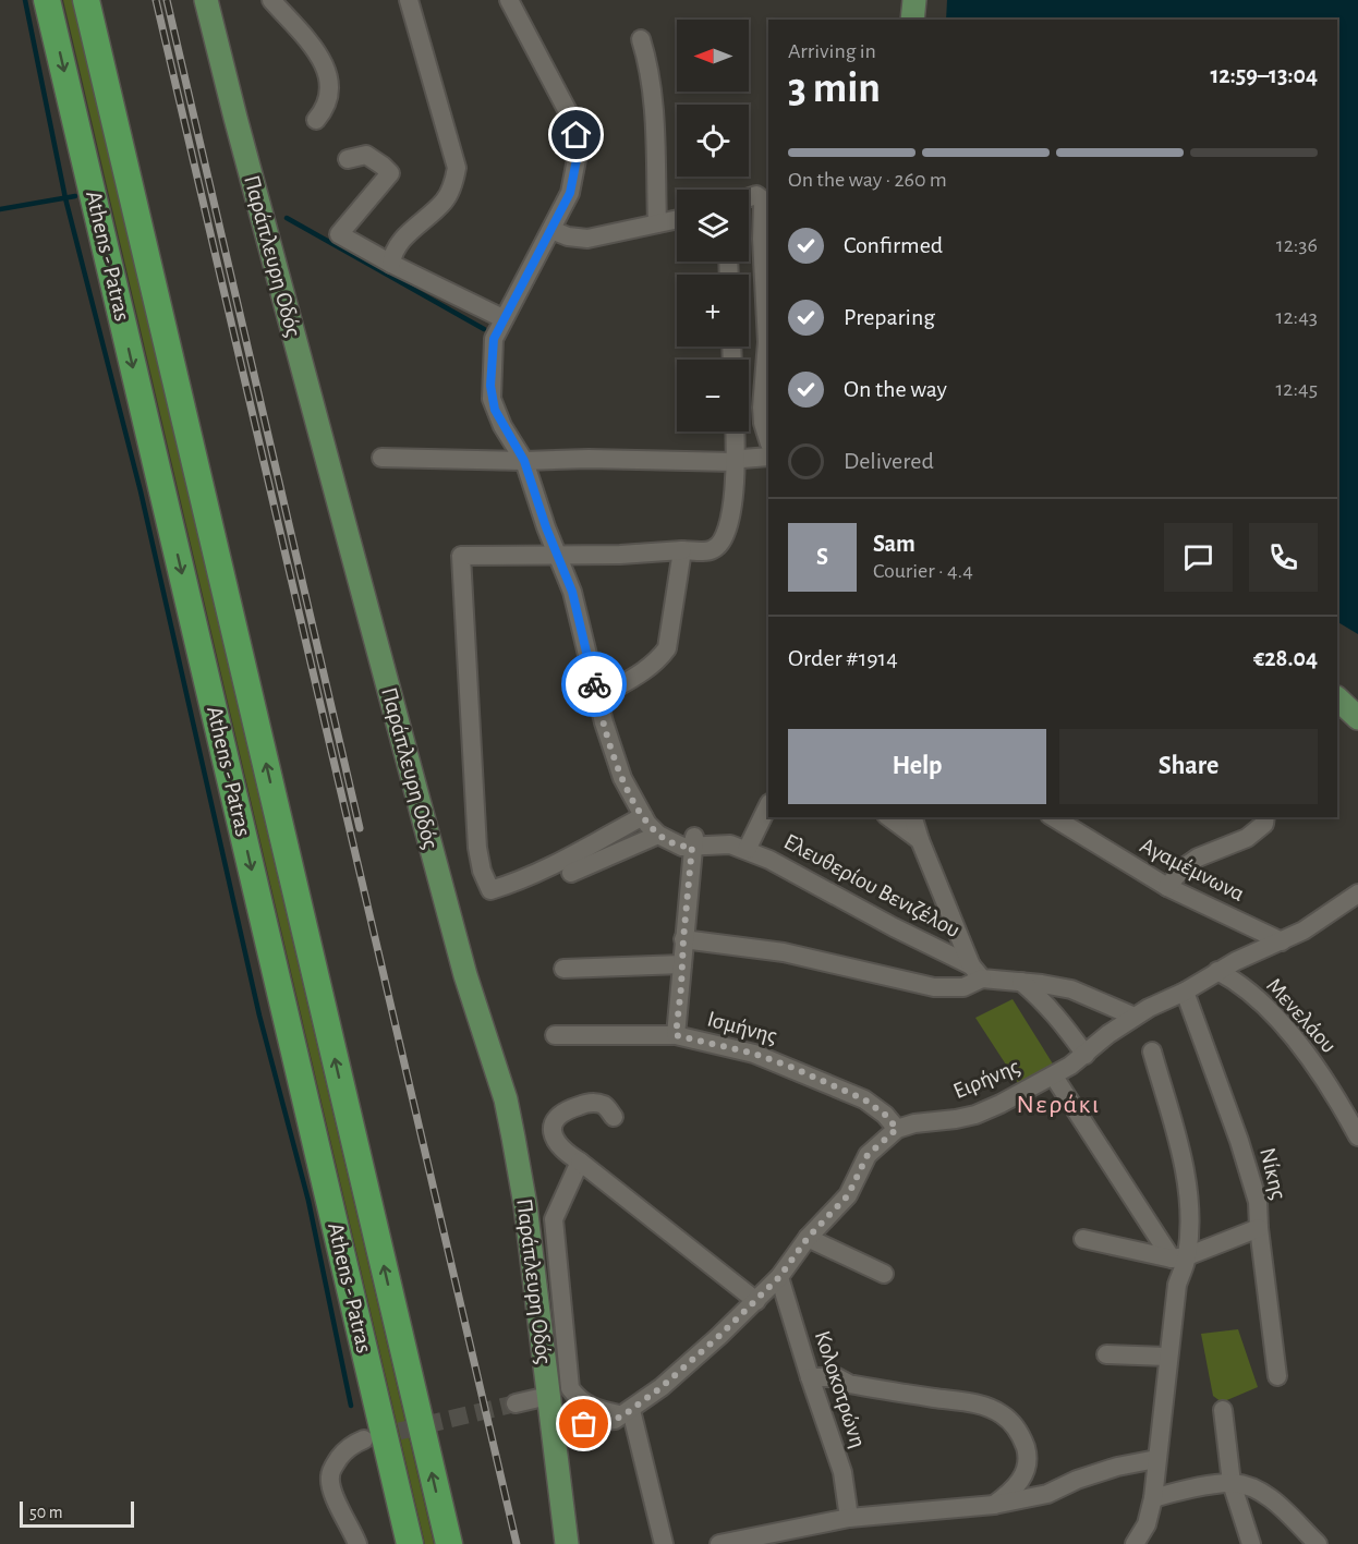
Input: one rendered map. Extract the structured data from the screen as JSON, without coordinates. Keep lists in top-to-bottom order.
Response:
{
  "streets": {
    "highway": ["Athens - Patras"],
    "main road": ["Παράπλευρη Οδός"],
    "street": [
      "Αγαμέμνωνα",
      "Ελευθερίου Βενιζέλου",
      "Μενελάου",
      "Ισμήνης",
      "Ειρήνης",
      "Νίκης",
      "Κολοκοτρώνη"
    ]
  },
  "crossings": [
    ["Παράπλευρη Οδός", "Ειρήνης"],
    ["Αγαμέμνωνα", "Ειρήνης"],
    ["Ελευθερίου Βενιζέλου", "Ειρήνης"],
    ["Μενελάου", "Ειρήνης"],
    ["Ισμήνης", "Ειρήνης"],
    ["Ειρήνης", "Νίκης"],
    ["Ειρήνης", "Κολοκοτρώνη"]
  ],
  "districts": ["Νεράκι"],
  "scale_bar": "50 m",
  "north": "left",
  "page": {
    "map_buttons": ["+", "−"],
    "heading": ["3 min", "Arriving in", "12:59–13:04"],
    "panel": [
      "Sam",
      "Courier · 4.4",
      "Order #1914",
      "€28.04"
    ],
    "bar": "On the way · 260 m",
    "list": [
      ["Confirmed", "12:36"],
      ["Preparing", "12:43"],
      ["On the way", "12:45"],
      "Delivered"
    ],
    "round": "S",
    "buttons": ["Help", "Share"],
    "scale": "50 m"
  }
}
